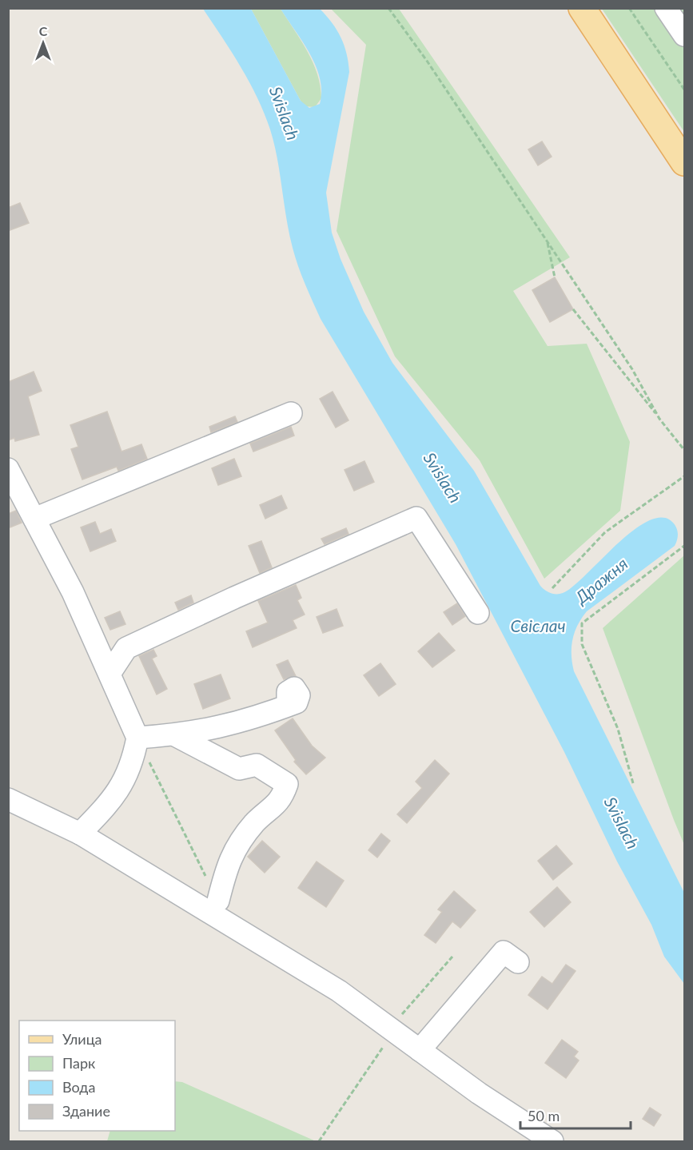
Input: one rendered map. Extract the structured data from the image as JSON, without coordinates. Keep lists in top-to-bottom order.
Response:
{
  "water": ["Svislach", "Дражня", "Свіслач"],
  "legend": [
    "Улица",
    "Парк",
    "Вода",
    "Здание"
  ],
  "scale_bar": "50 m",
  "north": "top"
}
